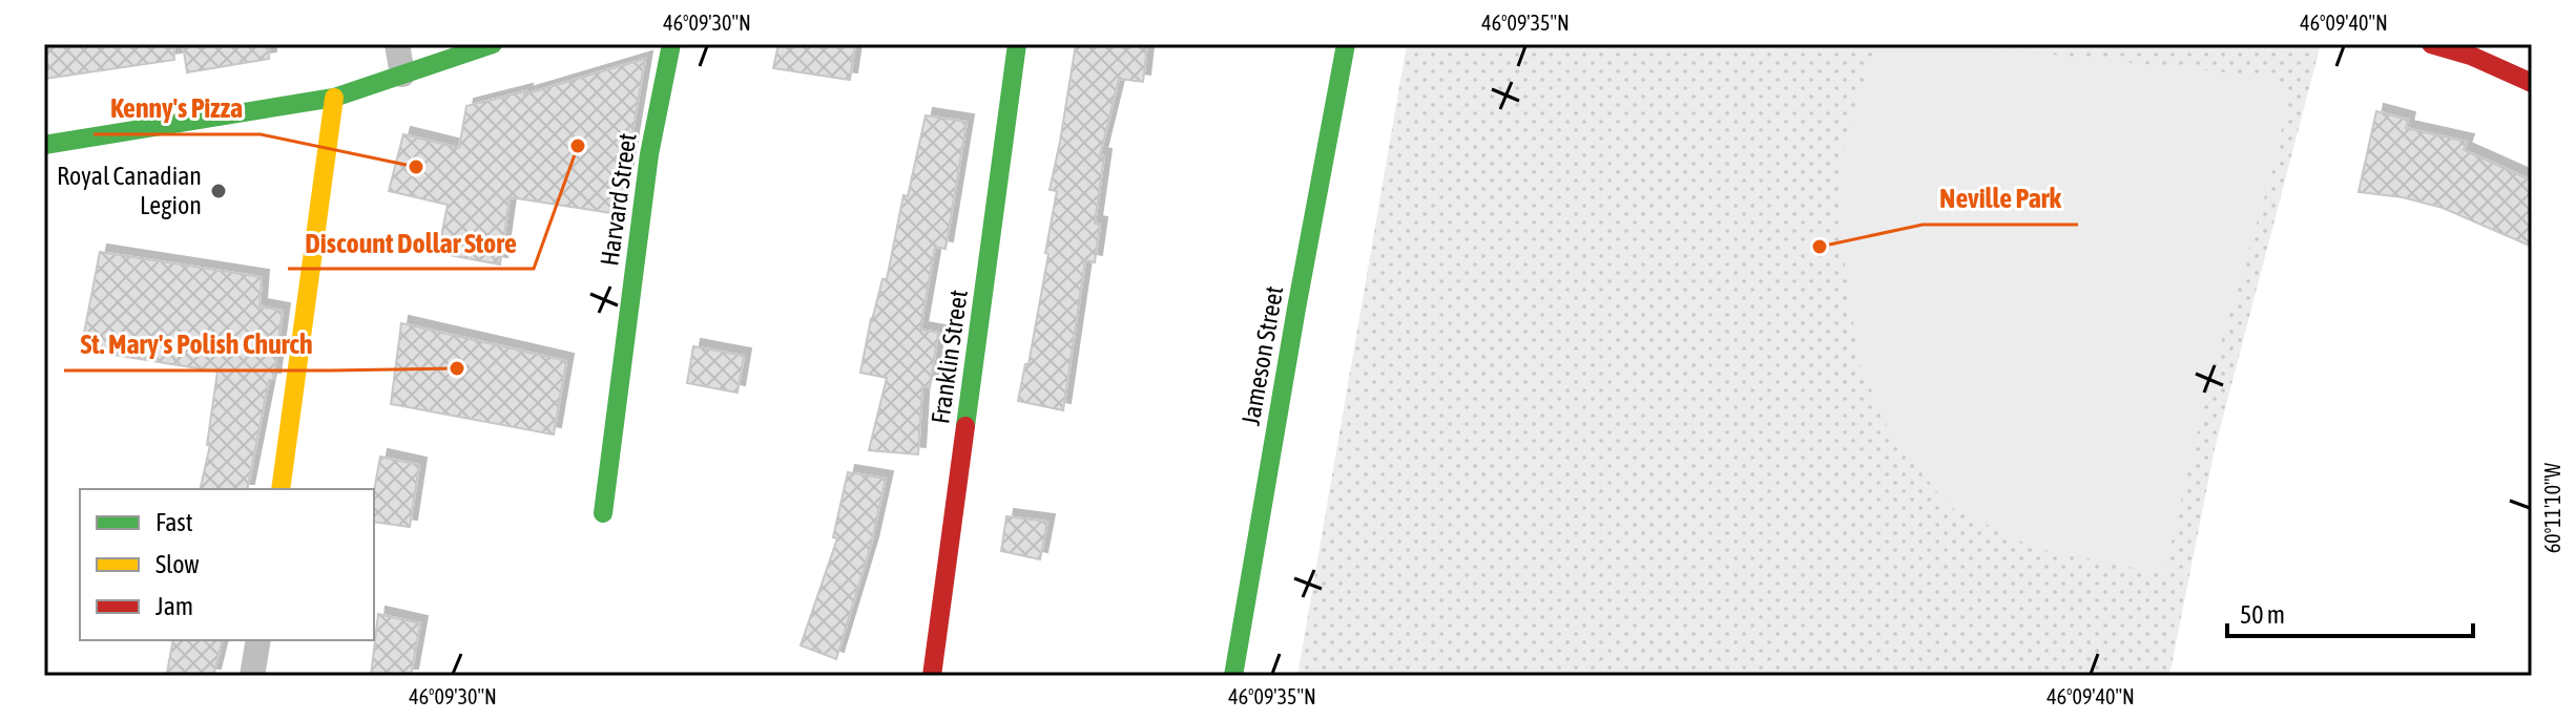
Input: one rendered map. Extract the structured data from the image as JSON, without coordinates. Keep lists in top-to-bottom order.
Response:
{
  "streets": {
    "street": ["Harvard Street", "Jameson Street", "Franklin Street"]
  },
  "places": [
    "Discount Dollar Store",
    "Kenny's Pizza",
    "Royal Canadian Legion",
    "Neville Park",
    "St. Mary's Polish Church"
  ],
  "legend": ["Fast", "Slow", "Jam"],
  "scale_bar": "50 m",
  "coordinates": [
    "46°09'30\"N",
    "46°09'35\"N",
    "46°09'40\"N",
    "60°11'10\"W"
  ]
}
